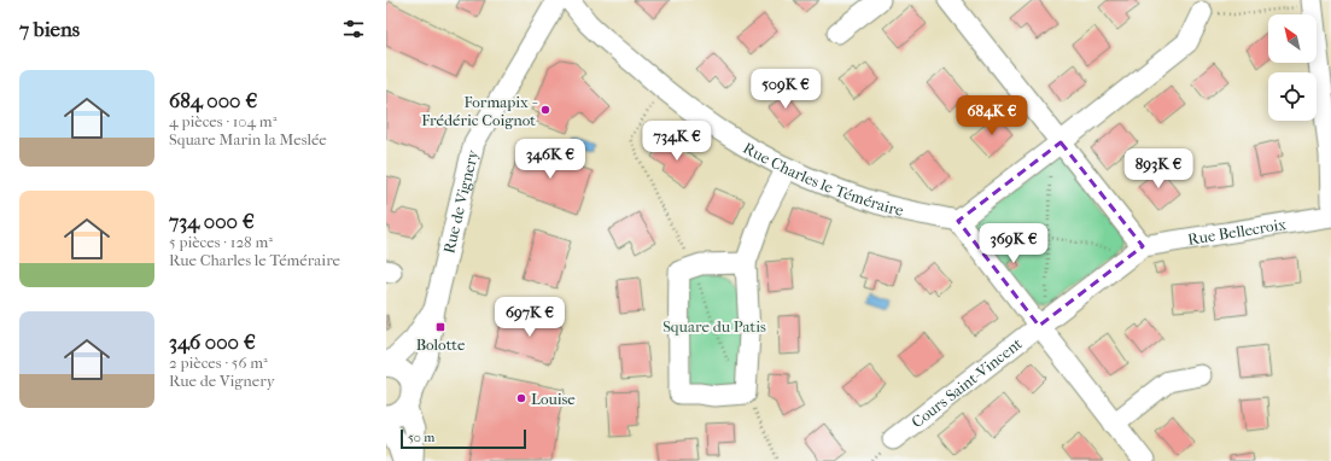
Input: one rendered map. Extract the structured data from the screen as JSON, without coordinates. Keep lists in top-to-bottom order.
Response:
{
  "streets": {
    "street": [
      "Rue Charles le Téméraire",
      "Rue de Vignery",
      "Rue Bellecroix",
      "Cours Saint-Vincent"
    ]
  },
  "crossings": [
    ["Rue Bellecroix", "Cours Saint-Vincent"]
  ],
  "parks": ["Square du Patis"],
  "places": {
    "other": ["Formapix - Frédéric Coignot", "Louise"],
    "transit": ["Bolotte"]
  },
  "scale_bar": "50 m",
  "north": "top left",
  "page": {
    "heading": "7 biens",
    "list": [
      {
        "name": "684 000 €",
        "note": "4 pièces · 104 m² · Square Marin la Meslée"
      },
      {
        "name": "734 000 €",
        "note": "5 pièces · 128 m² · Rue Charles le Téméraire"
      },
      {
        "name": "346 000 €",
        "note": "2 pièces · 56 m² · Rue de Vignery"
      }
    ],
    "price": [
      "509K €",
      "684K €",
      "734K €",
      "346K €",
      "893K €",
      "369K €",
      "697K €"
    ],
    "scale": "50 m"
  }
}
